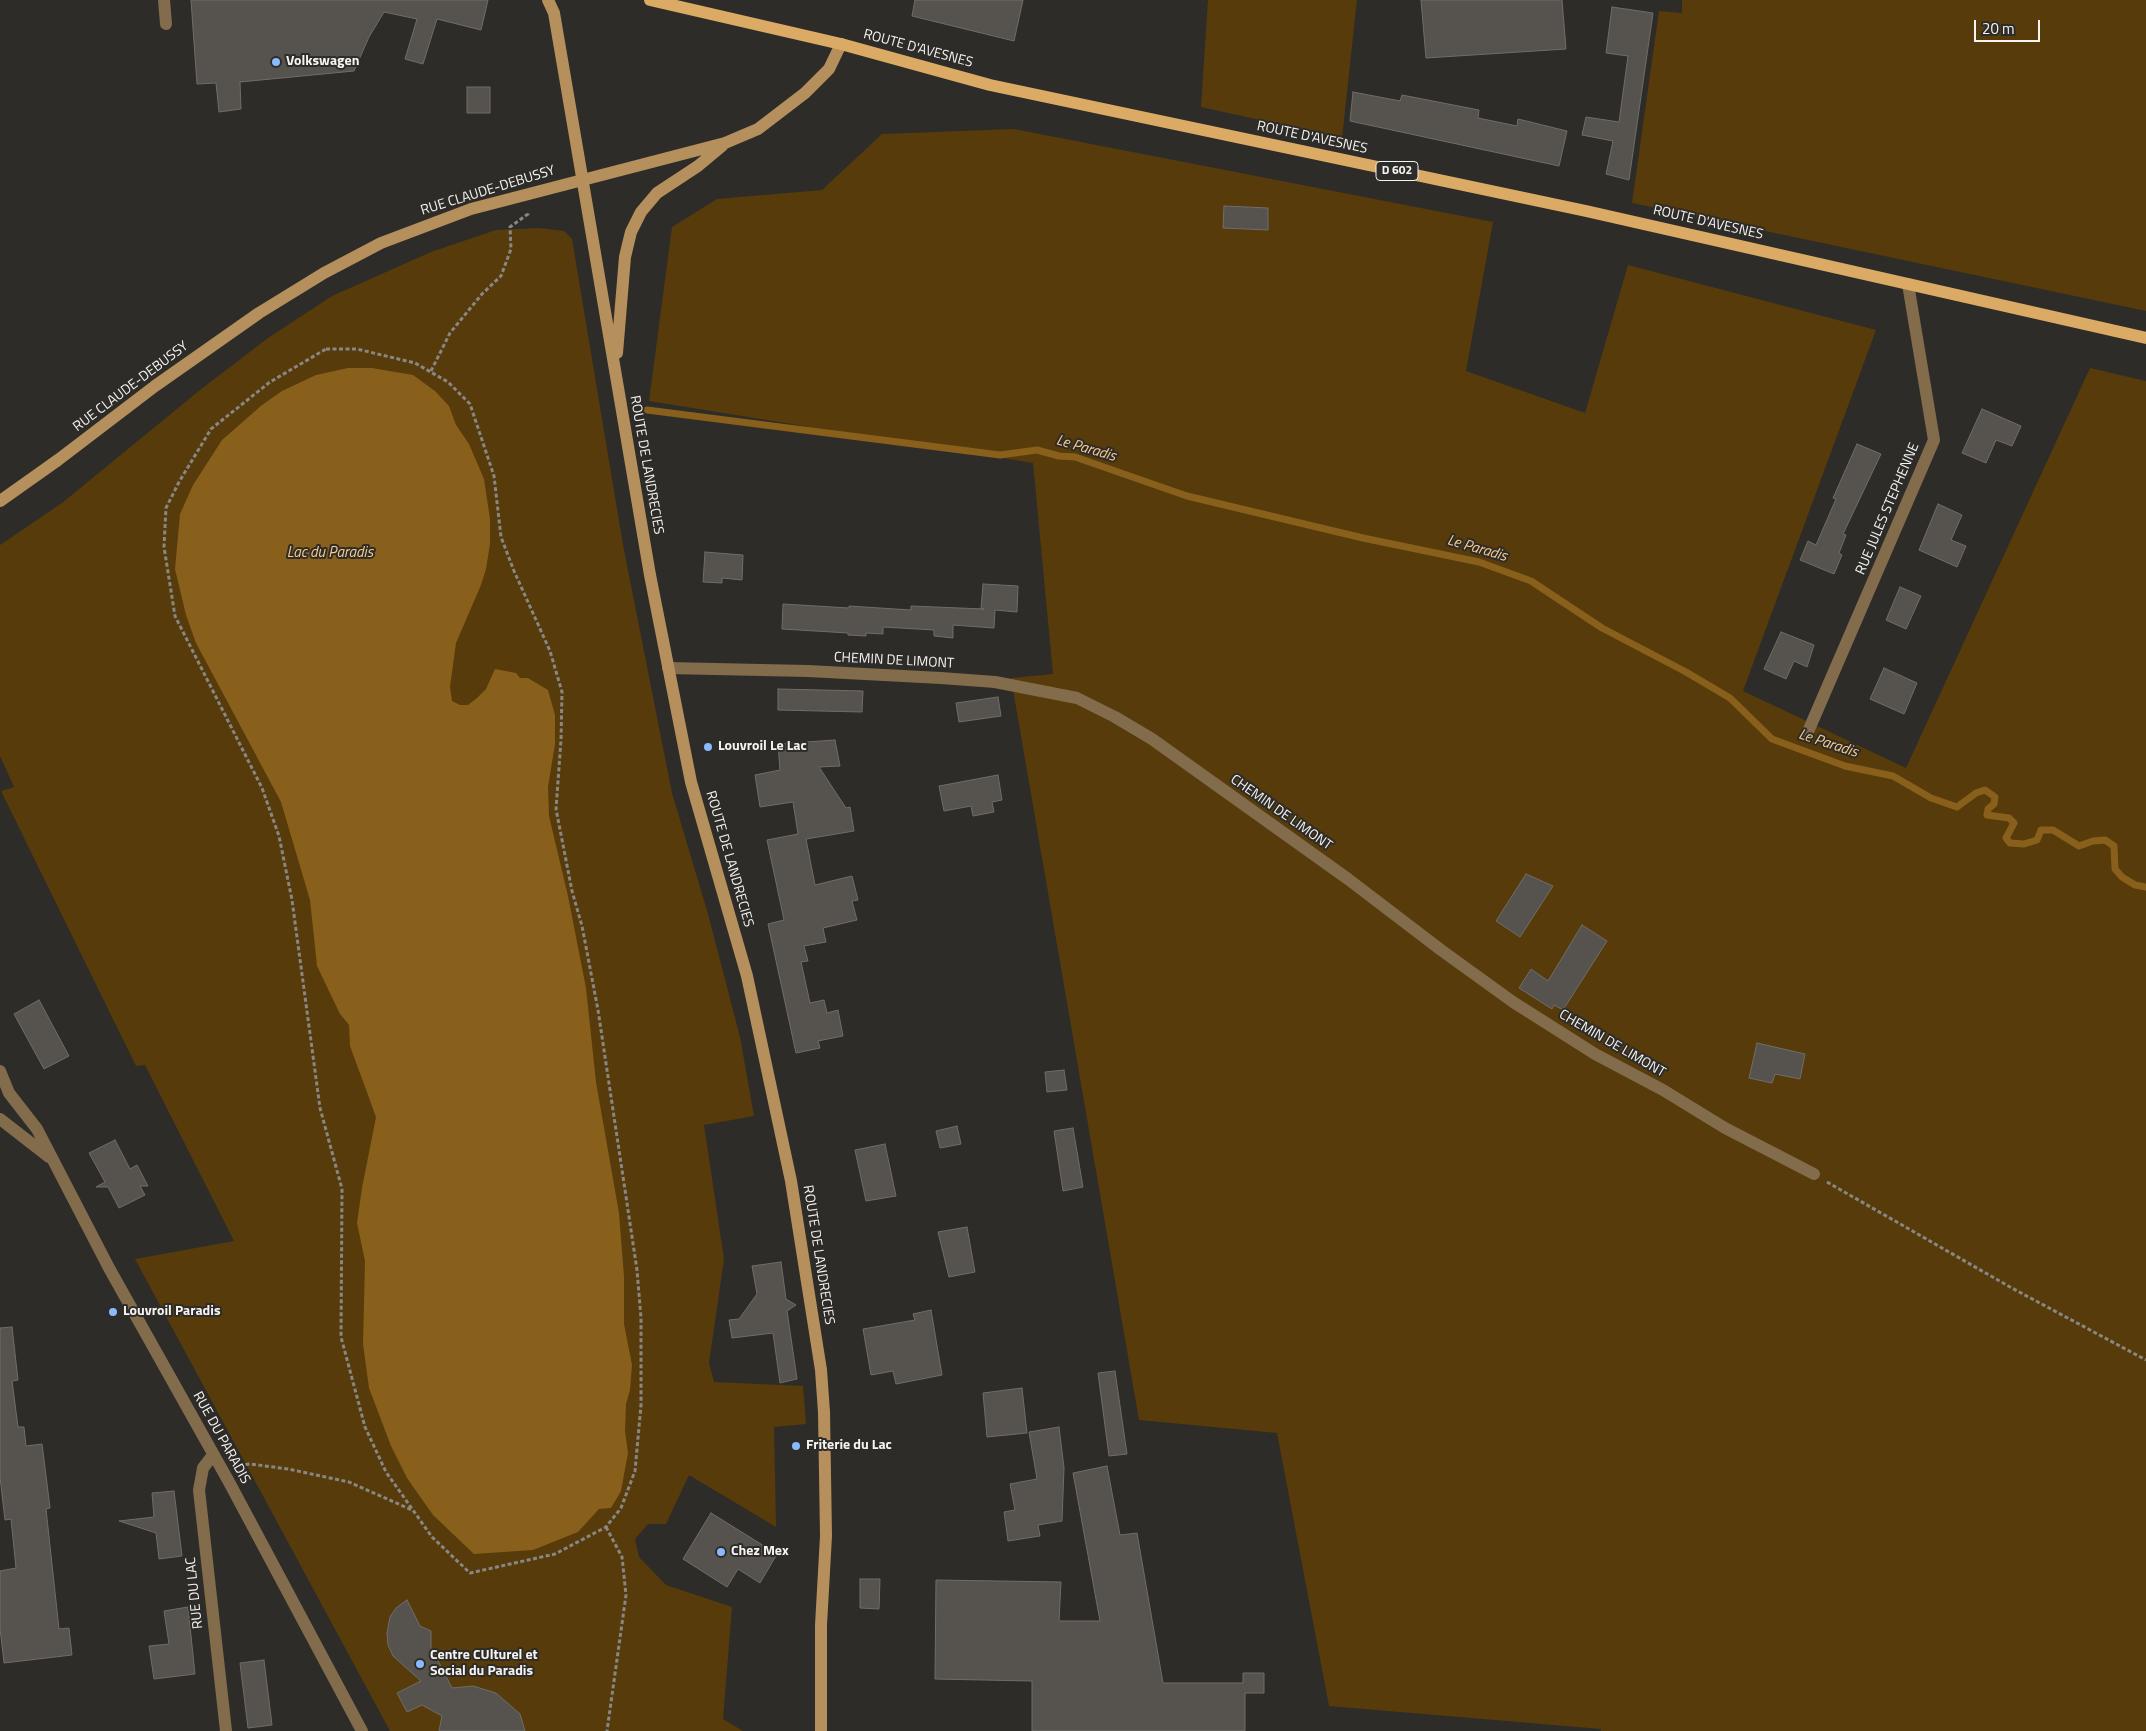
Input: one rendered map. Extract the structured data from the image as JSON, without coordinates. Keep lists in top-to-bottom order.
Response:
{
  "streets": {
    "main road": [
      "ROUTE D'AVESNES",
      "D 602",
      "RUE CLAUDE-DEBUSSY",
      "ROUTE DE LANDRECIES"
    ],
    "street": [
      "RUE JULES STEPHENNE",
      "CHEMIN DE LIMONT",
      "RUE DU PARADIS",
      "RUE DU LAC"
    ]
  },
  "crossings": [
    ["ROUTE D'AVESNES", "RUE CLAUDE-DEBUSSY"],
    ["ROUTE D'AVESNES", "RUE JULES STEPHENNE"],
    ["RUE CLAUDE-DEBUSSY", "ROUTE DE LANDRECIES"],
    ["ROUTE DE LANDRECIES", "CHEMIN DE LIMONT"],
    ["RUE DU PARADIS", "RUE DU LAC"]
  ],
  "water": ["Le Paradis", "Lac du Paradis"],
  "places": [
    "Volkswagen",
    "Louvroil Le Lac",
    "Louvroil Paradis",
    "Friterie du Lac",
    "Chez Mex",
    "Centre CUlturel et Social du Paradis"
  ],
  "scale_bar": "20 m"
}
